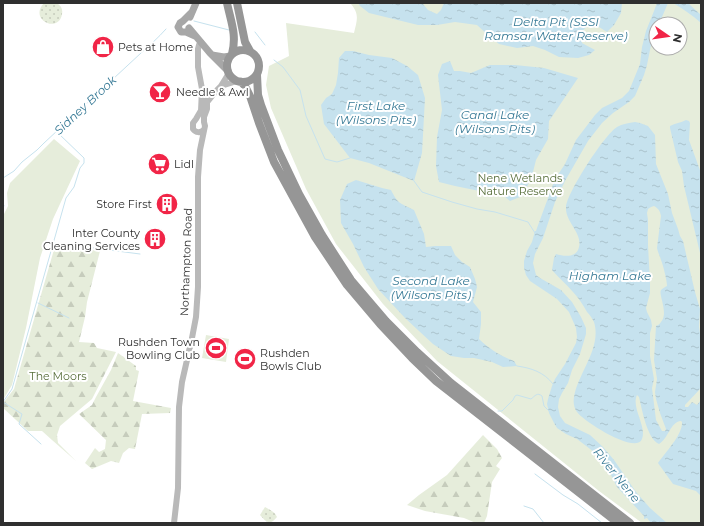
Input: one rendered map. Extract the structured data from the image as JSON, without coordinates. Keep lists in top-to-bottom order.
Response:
{
  "streets": {
    "main road": ["Northampton Road"]
  },
  "water": [
    "Delta Pit (SSSI Ramsar Water Reserve)",
    "Sidney Brook",
    "First Lake (Wilsons Pits)",
    "Canal Lake (Wilsons Pits)",
    "Higham Lake",
    "Second Lake (Wilsons Pits)",
    "River Nene"
  ],
  "parks": ["Nene Wetlands Nature Reserve", "The Moors"],
  "places": {
    "shop": ["Pets at Home"],
    "bar": ["Needle & Awl"],
    "supermarket": ["Lidl"],
    "building": ["Store First", "Inter County Cleaning Services"],
    "sports": ["Rushden Town Bowling Club", "Rushden Bowls Club"]
  },
  "north": "right"
}
